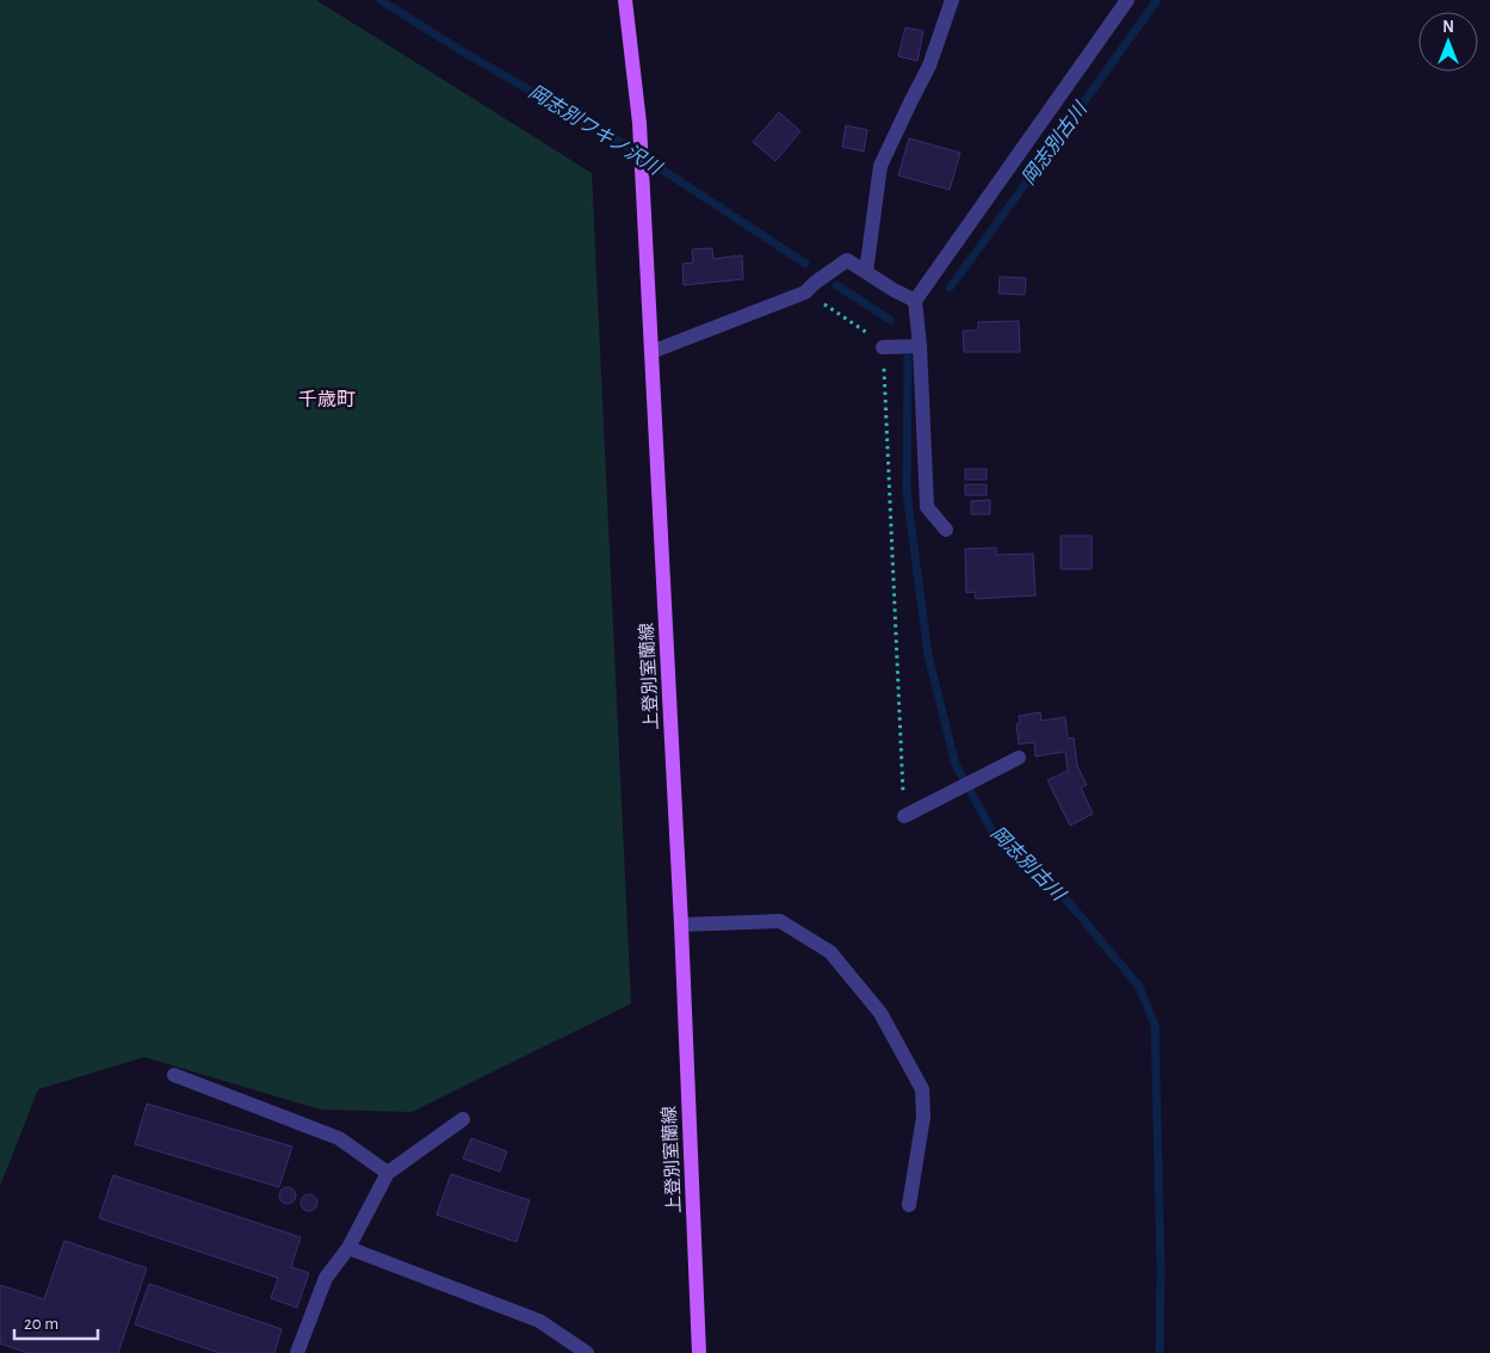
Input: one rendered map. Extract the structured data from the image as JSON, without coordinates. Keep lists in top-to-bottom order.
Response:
{
  "streets": {
    "main road": ["上登別室蘭線"]
  },
  "districts": ["千歳町"],
  "water": ["岡志別ワキノ沢川", "岡志別古川"],
  "scale_bar": "20 m",
  "north": "top"
}
